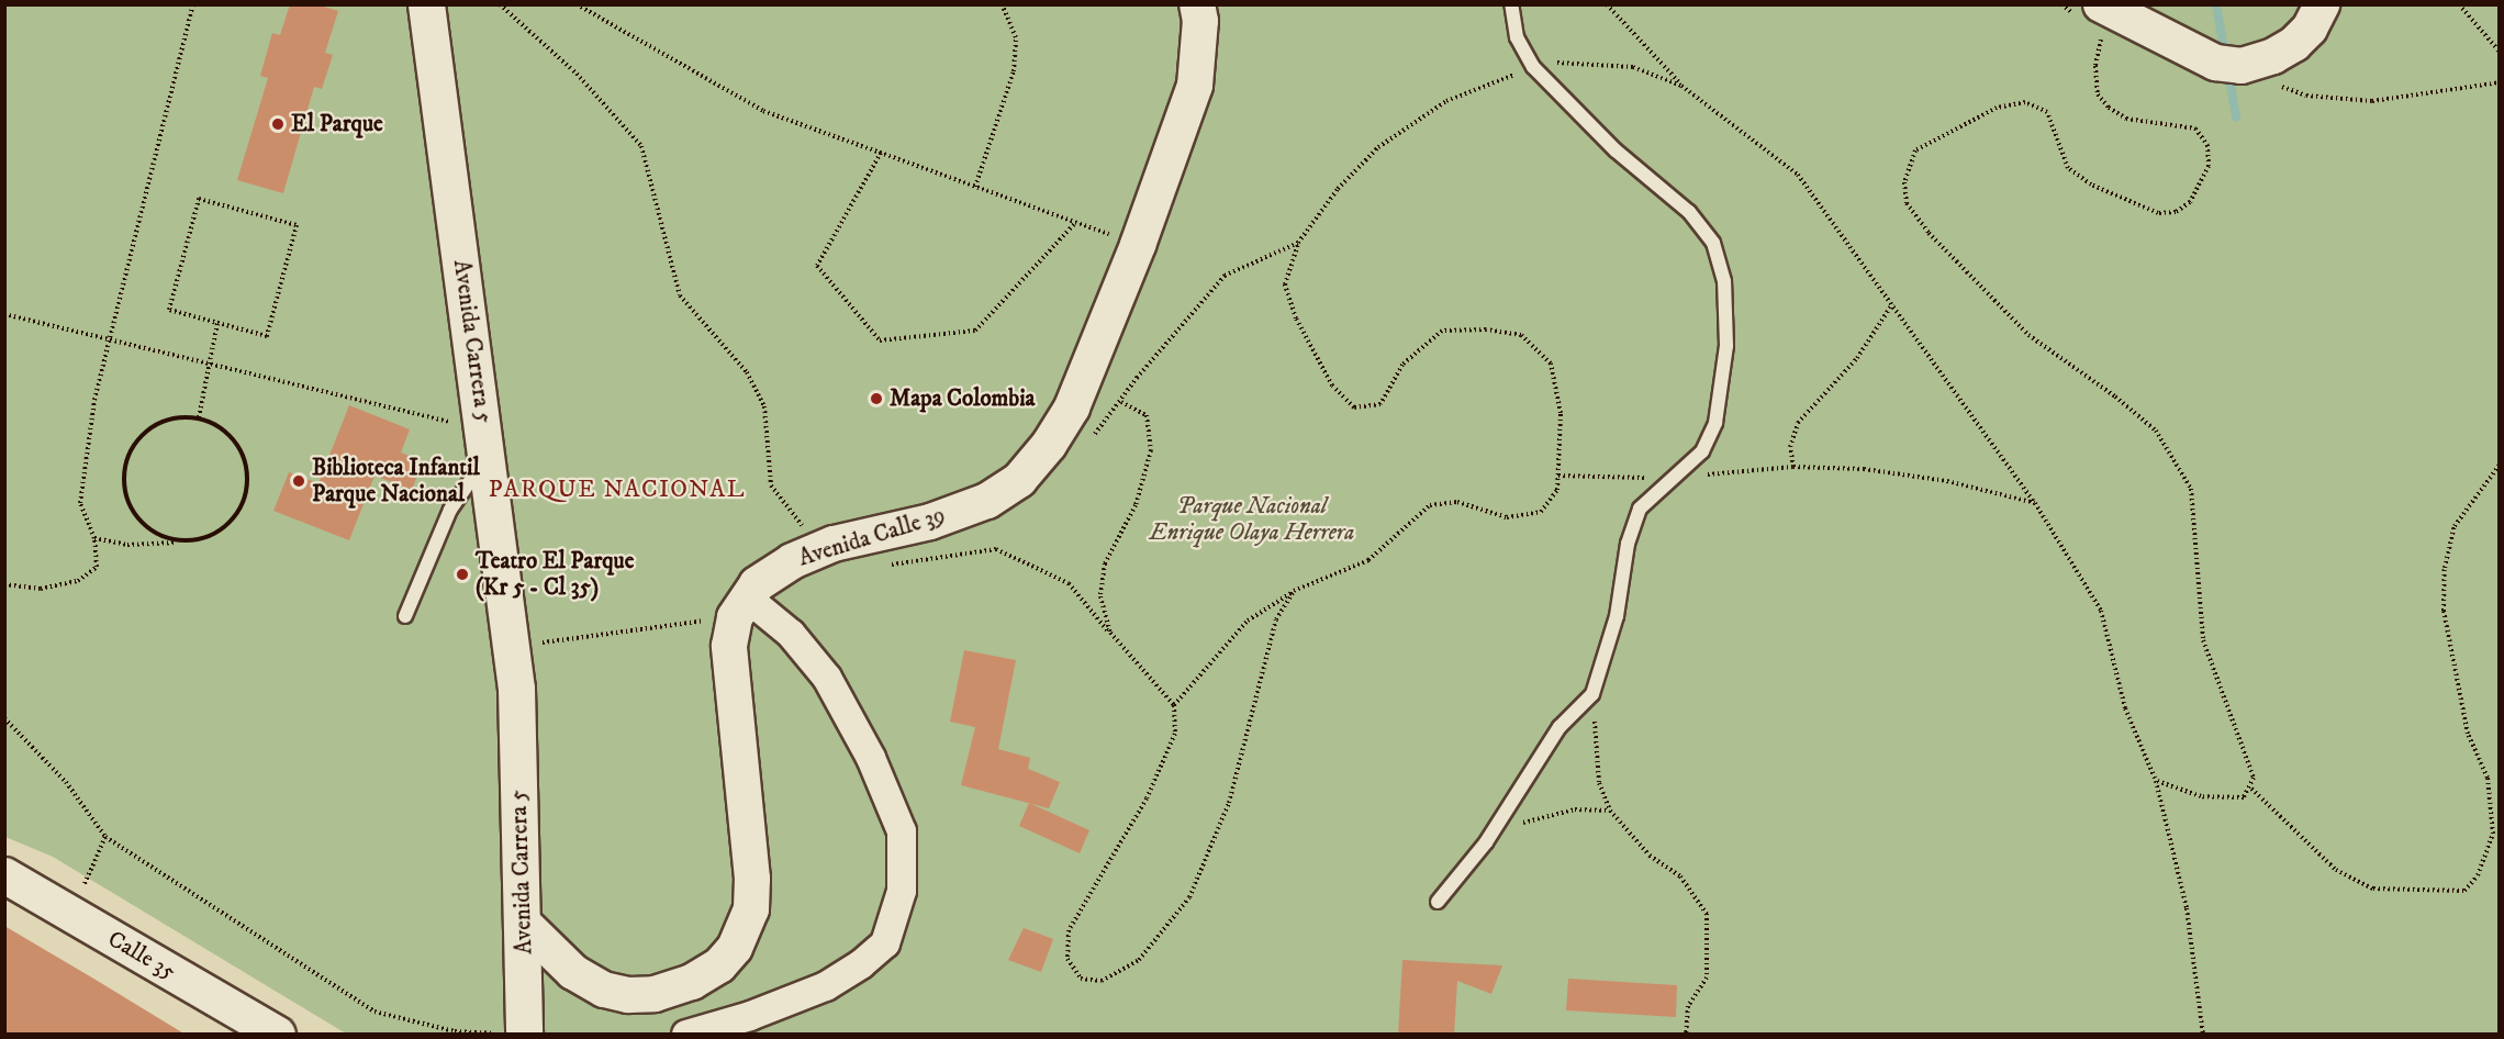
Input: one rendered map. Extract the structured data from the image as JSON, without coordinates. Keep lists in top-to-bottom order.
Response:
{
  "streets": {
    "main road": ["Avenida Carrera 5"],
    "street": ["Avenida Calle 39", "Calle 35"]
  },
  "districts": ["PARQUE NACIONAL"],
  "parks": ["Parque Nacional Enrique Olaya Herrera"],
  "places": [
    "El Parque",
    "Mapa Colombia",
    "Biblioteca Infantil Parque Nacional",
    "Teatro El Parque (Kr 5 - Cl 35)"
  ]
}
